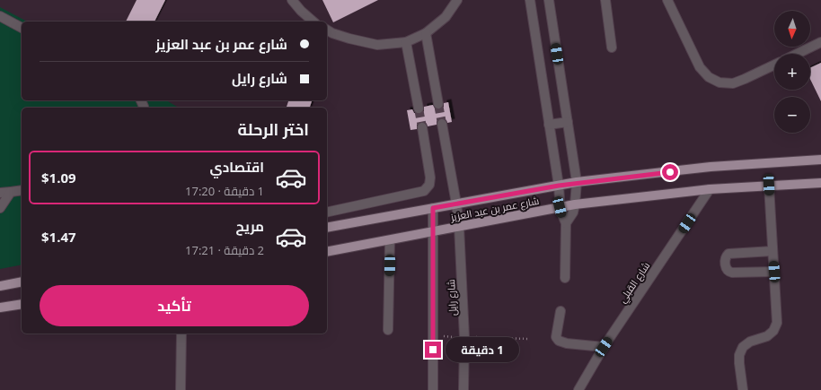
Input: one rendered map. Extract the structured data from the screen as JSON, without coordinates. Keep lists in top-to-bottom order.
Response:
{
  "streets": {
    "main road": ["شارع عمر بن عبد العزيز"],
    "street": ["شارع القبلي", "شارع رايل"]
  },
  "crossings": [
    ["شارع عمر بن عبد العزيز", "شارع القبلي"],
    ["شارع عمر بن عبد العزيز", "شارع رايل"]
  ],
  "north": "bottom",
  "page": {
    "map_buttons": ["+", "−"],
    "banner": ["شارع عمر بن عبد العزيز", "شارع رايل"],
    "heading": "اختر الرحلة",
    "list": [
      {
        "name": "اقتصادي",
        "note": "1 دقيقة · 17:20",
        "value": "$1.09"
      },
      {
        "name": "مريح",
        "note": "2 دقيقة · 17:21",
        "value": "$1.47"
      }
    ],
    "buttons": "تأكيد",
    "bubble": "1 دقيقة"
  }
}
